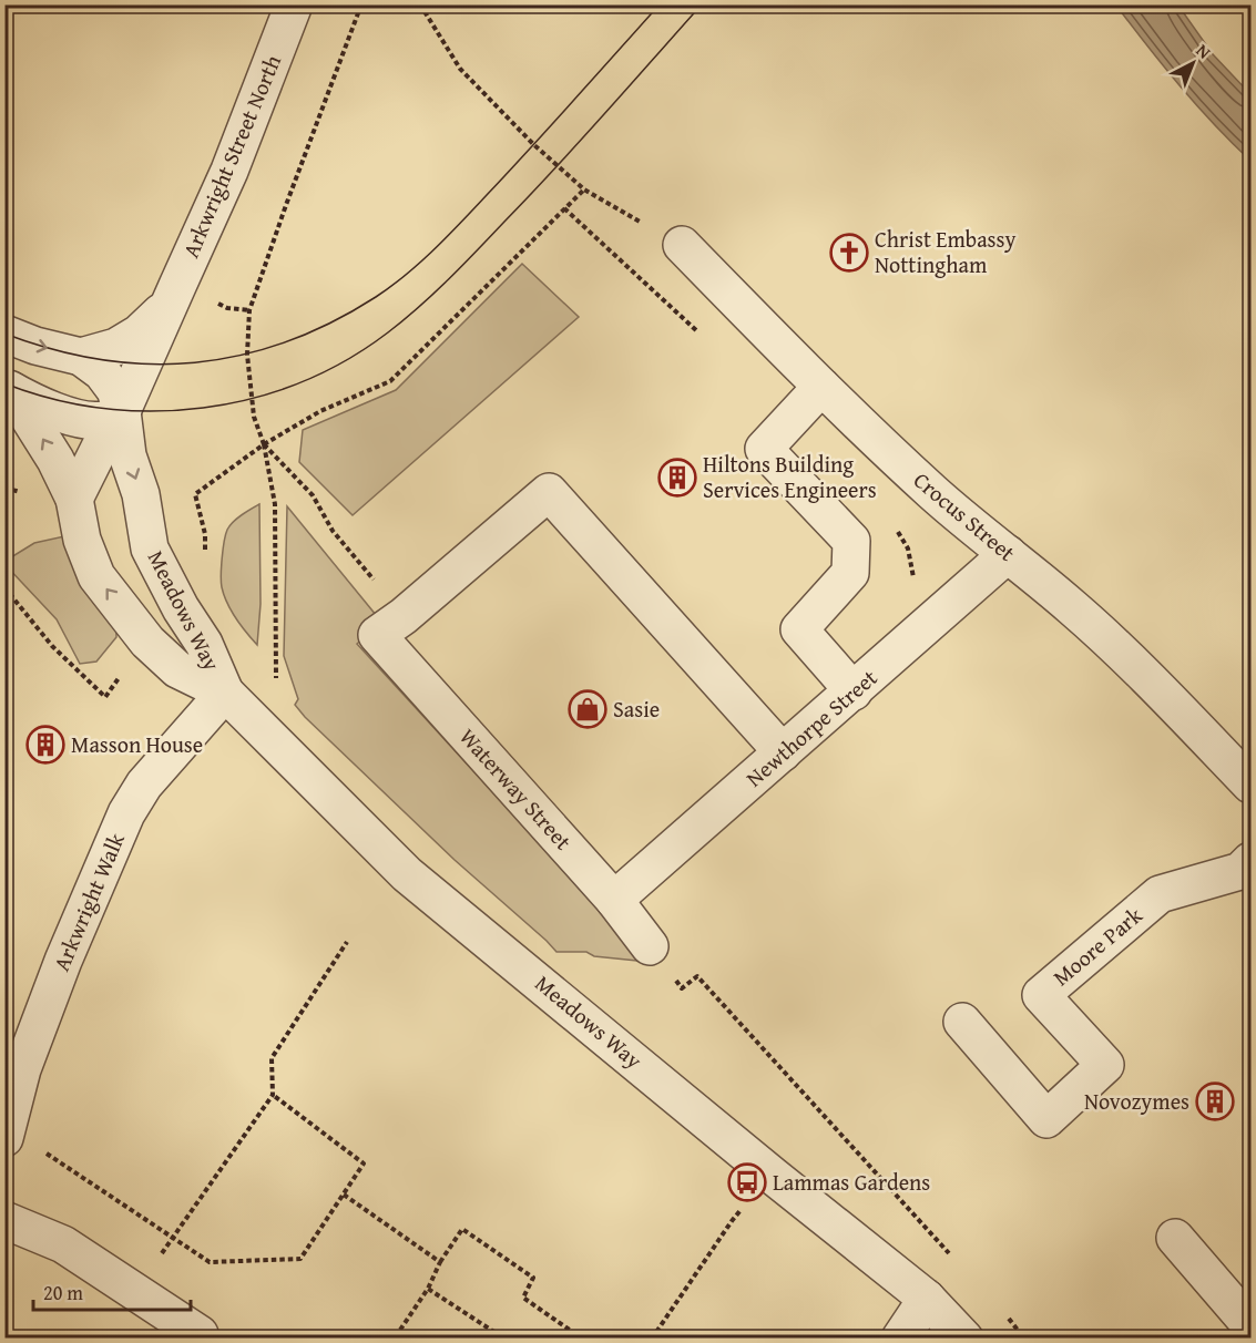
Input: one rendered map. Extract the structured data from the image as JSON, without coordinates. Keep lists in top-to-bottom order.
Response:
{
  "streets": {
    "street": [
      "Arkwright Street North",
      "Crocus Street",
      "Meadows Way",
      "Newthorpe Street",
      "Waterway Street",
      "Arkwright Walk",
      "Moore Park"
    ]
  },
  "crossings": [
    ["Arkwright Street North", "Meadows Way"],
    ["Crocus Street", "Newthorpe Street"],
    ["Meadows Way", "Arkwright Walk"],
    ["Newthorpe Street", "Waterway Street"]
  ],
  "places": {
    "church": ["Christ Embassy Nottingham"],
    "building": ["Hiltons Building Services Engineers", "Masson House", "Novozymes"],
    "shop": ["Sasie"],
    "bus stop": ["Lammas Gardens"]
  },
  "scale_bar": "20 m",
  "north": "top right"
}
